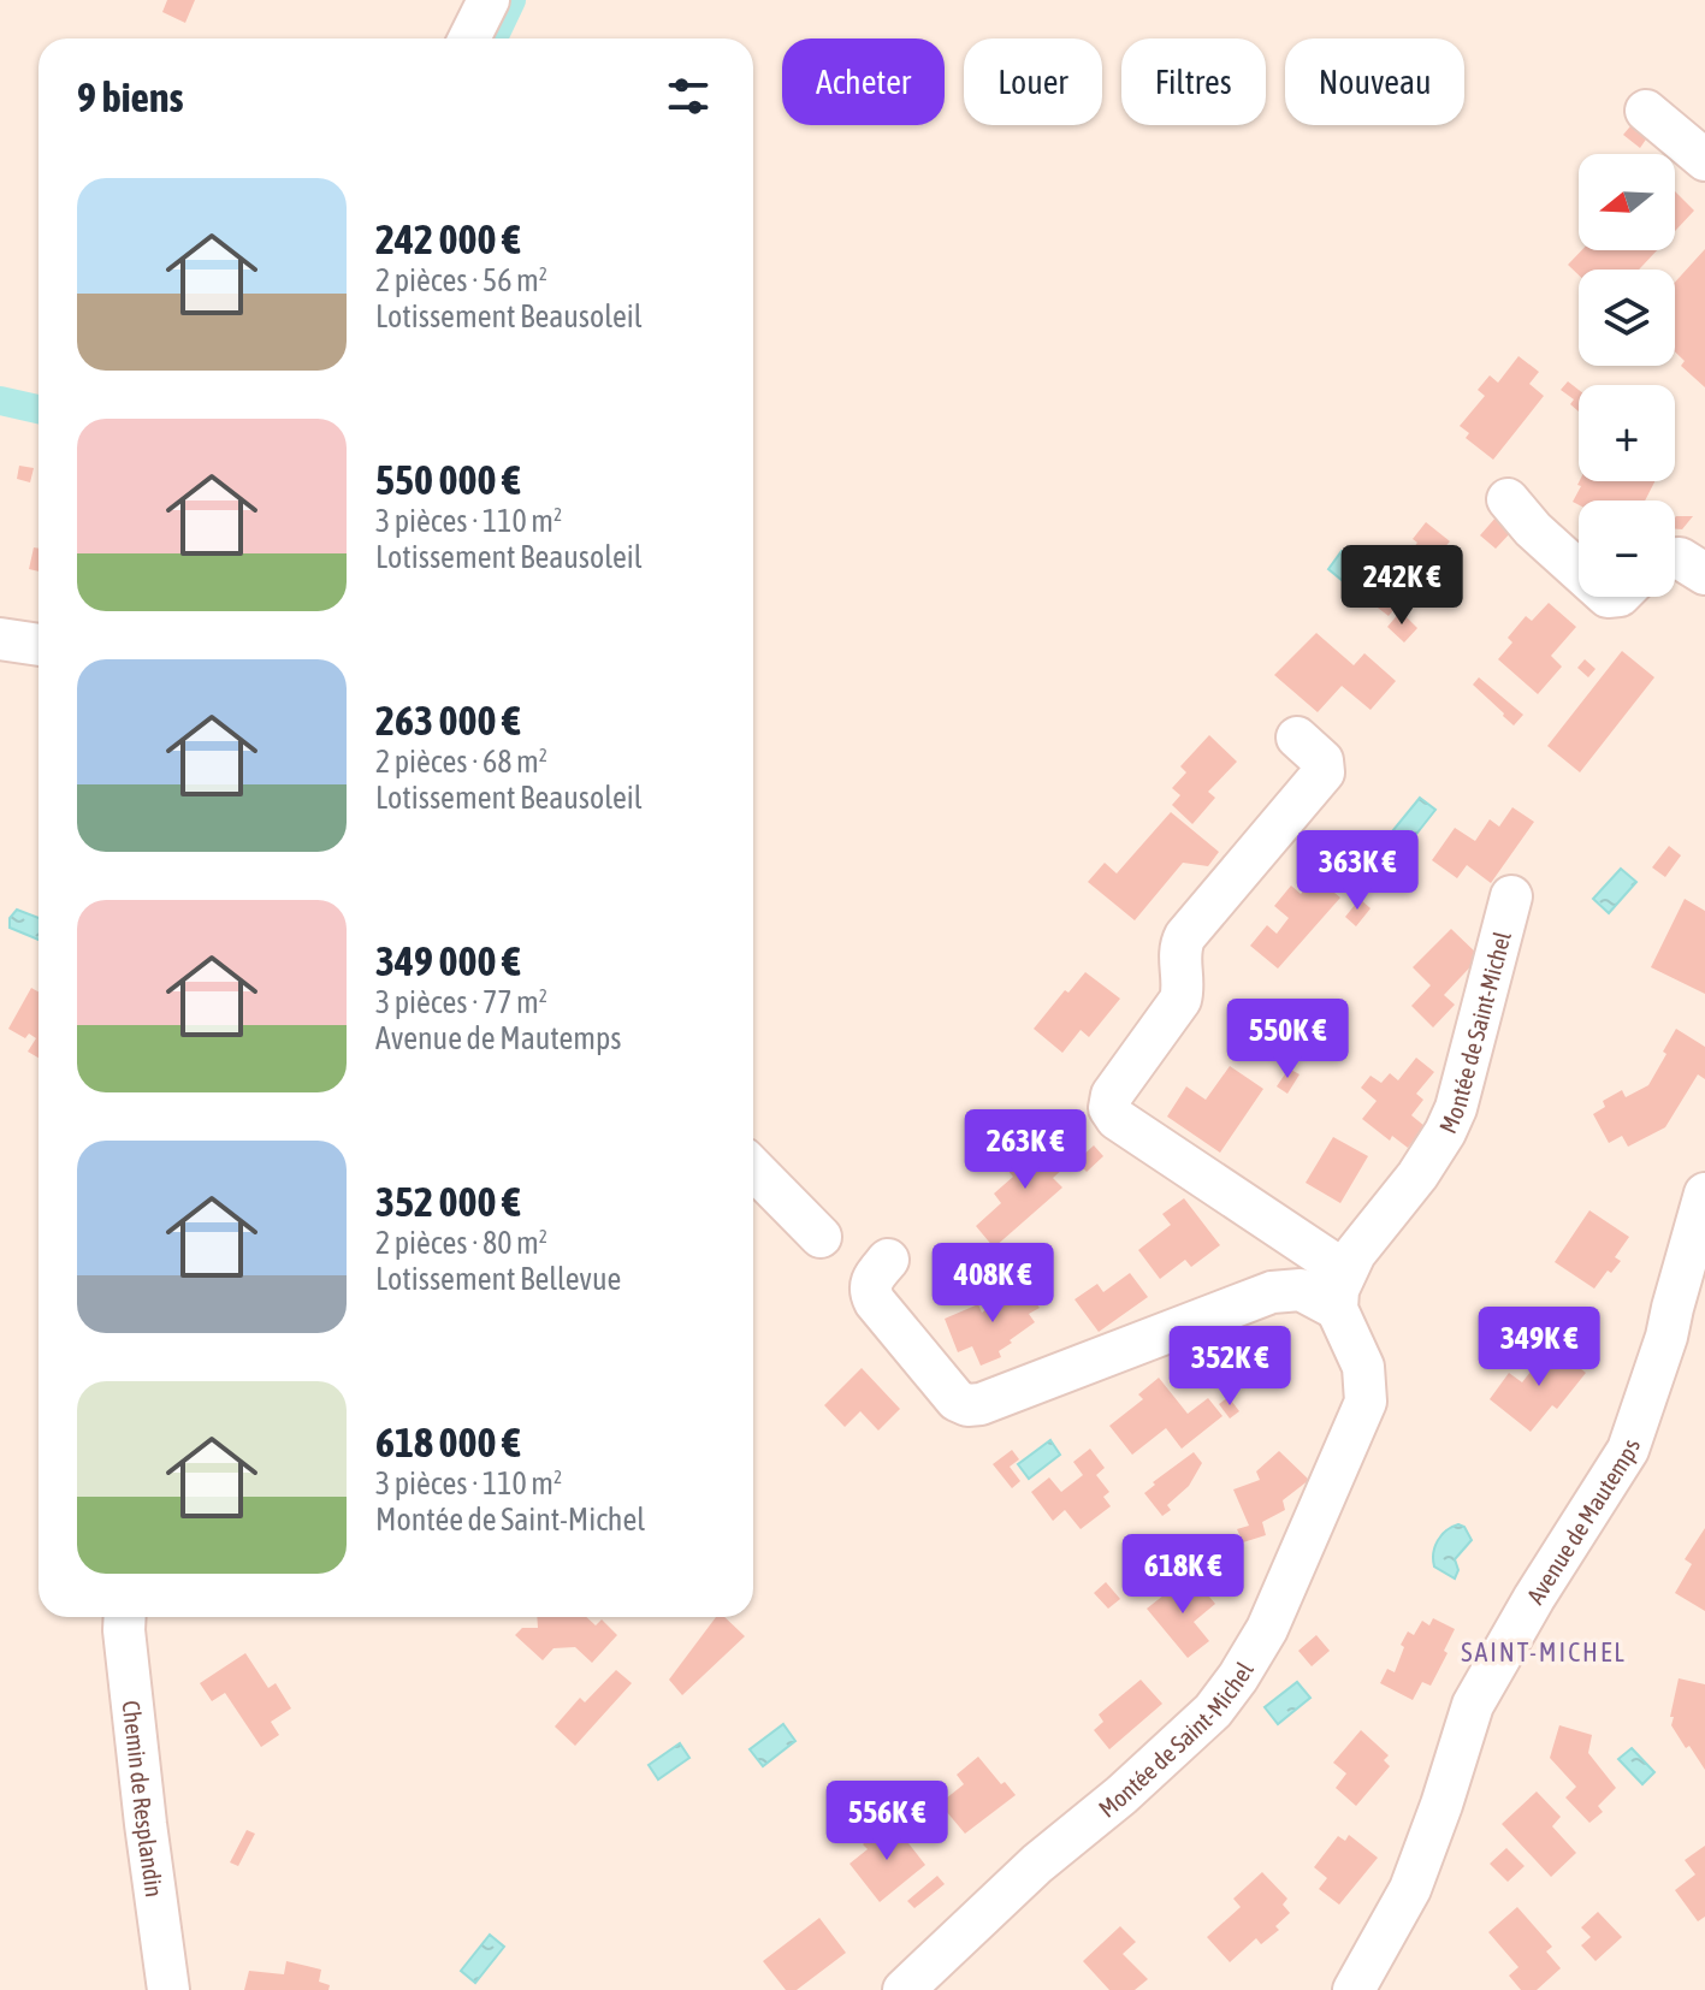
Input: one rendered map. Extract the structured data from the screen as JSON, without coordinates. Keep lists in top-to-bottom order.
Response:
{
  "streets": {
    "street": ["Montée de Saint-Michel", "Avenue de Mautemps", "Chemin de Resplandin"]
  },
  "districts": ["SAINT-MICHEL"],
  "north": "left",
  "page": {
    "chip": [
      "Acheter",
      "Louer",
      "Filtres",
      "Nouveau"
    ],
    "heading": "9 biens",
    "map_buttons": ["+", "−"],
    "list": [
      {
        "name": "242 000 €",
        "note": "2 pièces · 56 m² · Lotissement Beausoleil"
      },
      {
        "name": "550 000 €",
        "note": "3 pièces · 110 m² · Lotissement Beausoleil"
      },
      {
        "name": "263 000 €",
        "note": "2 pièces · 68 m² · Lotissement Beausoleil"
      },
      {
        "name": "349 000 €",
        "note": "3 pièces · 77 m² · Avenue de Mautemps"
      },
      {
        "name": "352 000 €",
        "note": "2 pièces · 80 m² · Lotissement Bellevue"
      },
      {
        "name": "618 000 €",
        "note": "3 pièces · 110 m² · Montée de Saint-Michel"
      }
    ],
    "price": [
      "242K €",
      "363K €",
      "550K €",
      "263K €",
      "408K €",
      "349K €",
      "352K €",
      "618K €",
      "556K €"
    ]
  }
}
